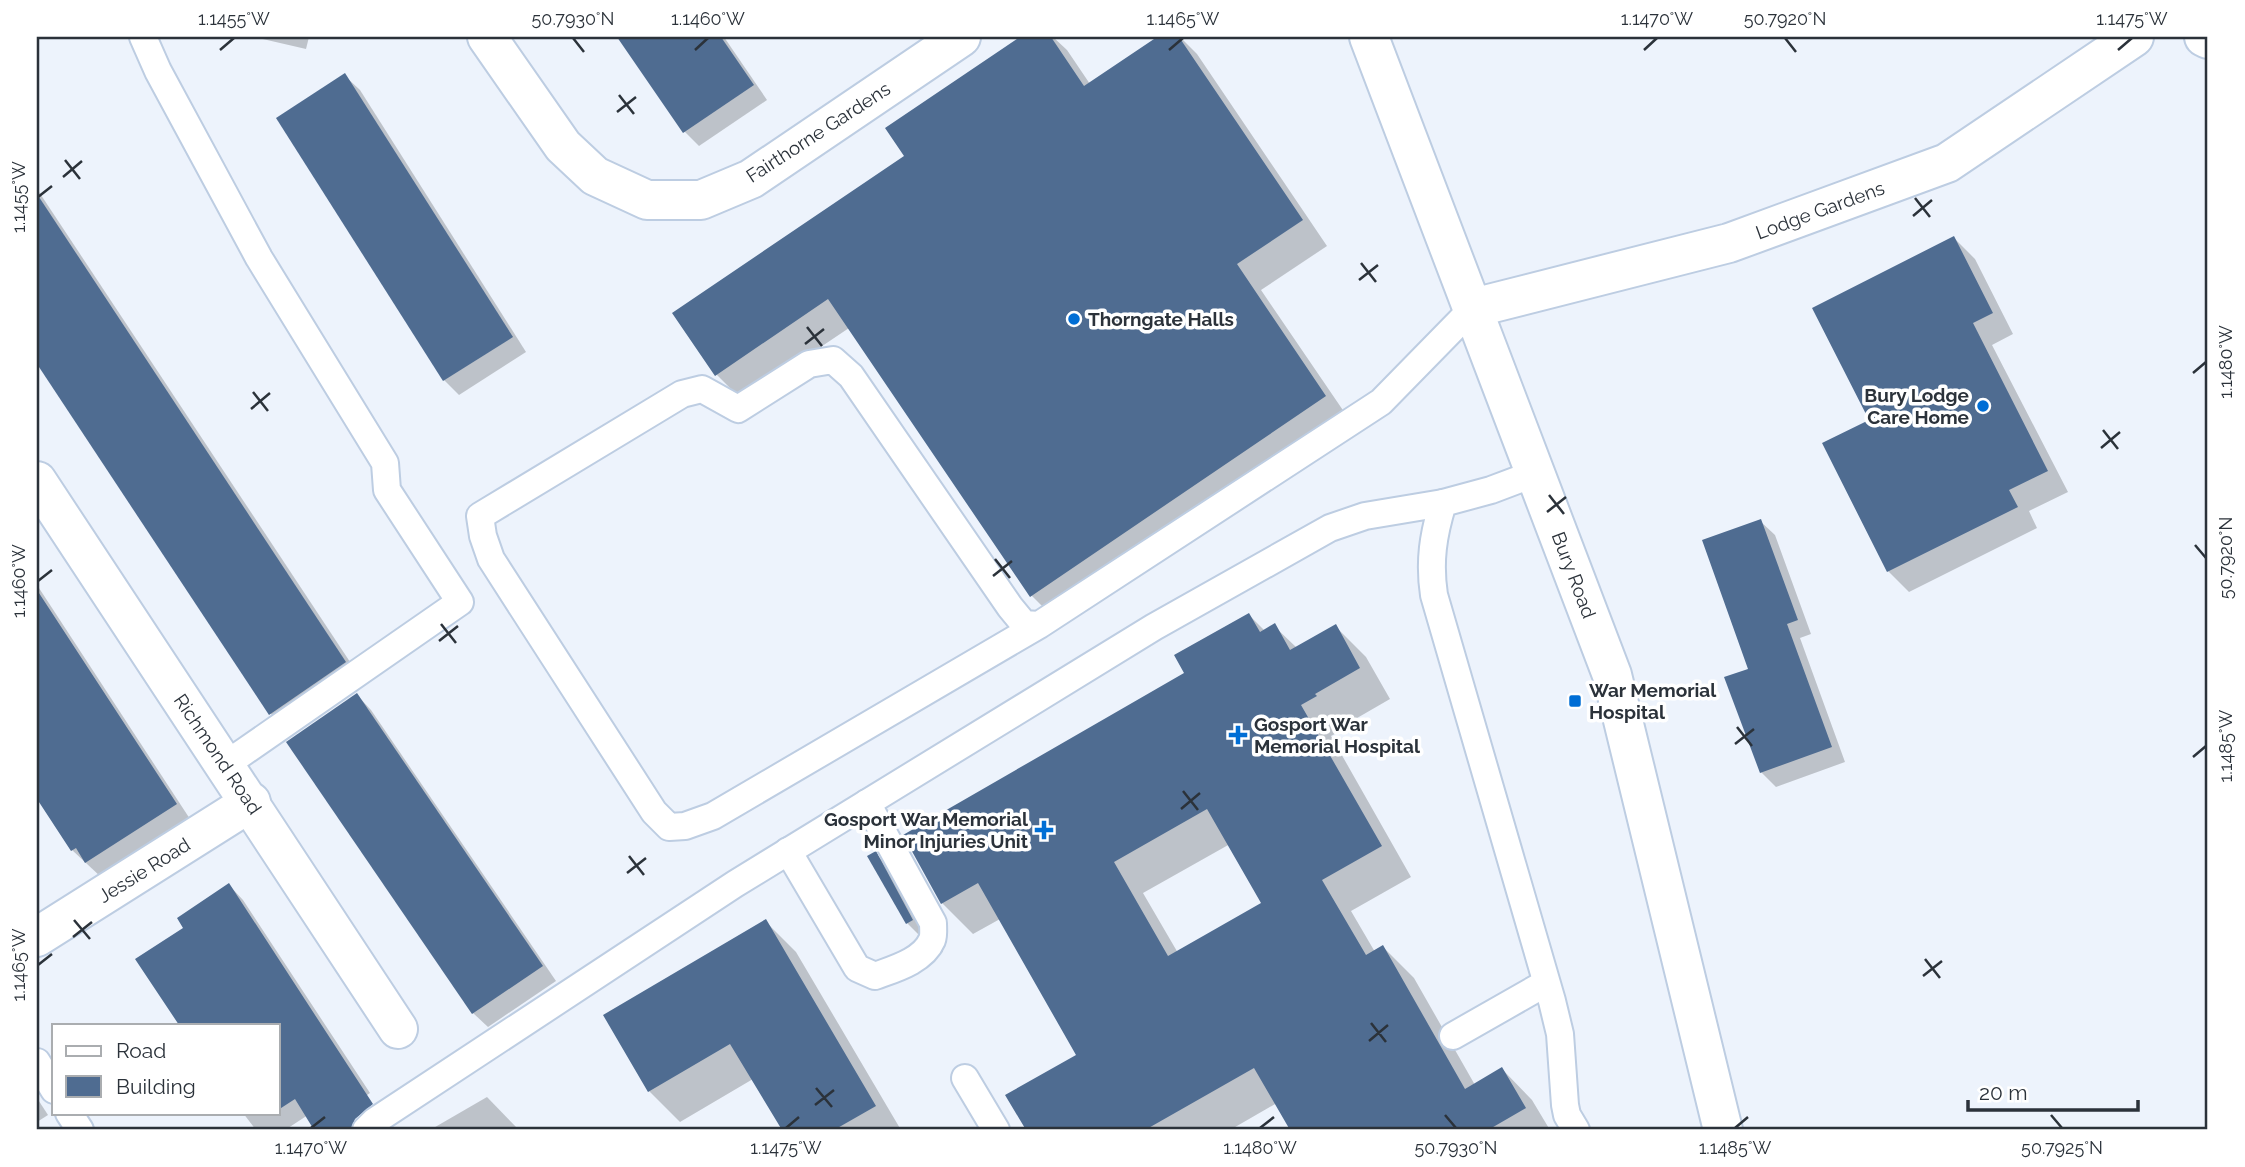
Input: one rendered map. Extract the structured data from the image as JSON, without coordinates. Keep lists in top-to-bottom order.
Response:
{
  "streets": {
    "street": [
      "Fairthorne Gardens",
      "Lodge Gardens",
      "Bury Road",
      "Richmond Road",
      "Jessie Road"
    ]
  },
  "crossings": [
    ["Lodge Gardens", "Bury Road"],
    ["Richmond Road", "Jessie Road"]
  ],
  "places": {
    "other": ["Thorngate Halls", "Bury Lodge Care Home"],
    "transit": ["War Memorial Hospital"],
    "health": ["Gosport War Memorial Hospital", "Gosport War Memorial Minor Injuries Unit"]
  },
  "legend": ["Road", "Building"],
  "scale_bar": "20 m",
  "coordinates": [
    "1.1455°W",
    "50.7930°N",
    "1.1460°W",
    "1.1465°W",
    "1.1470°W",
    "50.7920°N",
    "1.1475°W",
    "1.1480°W",
    "1.1485°W",
    "50.7925°N"
  ]
}
